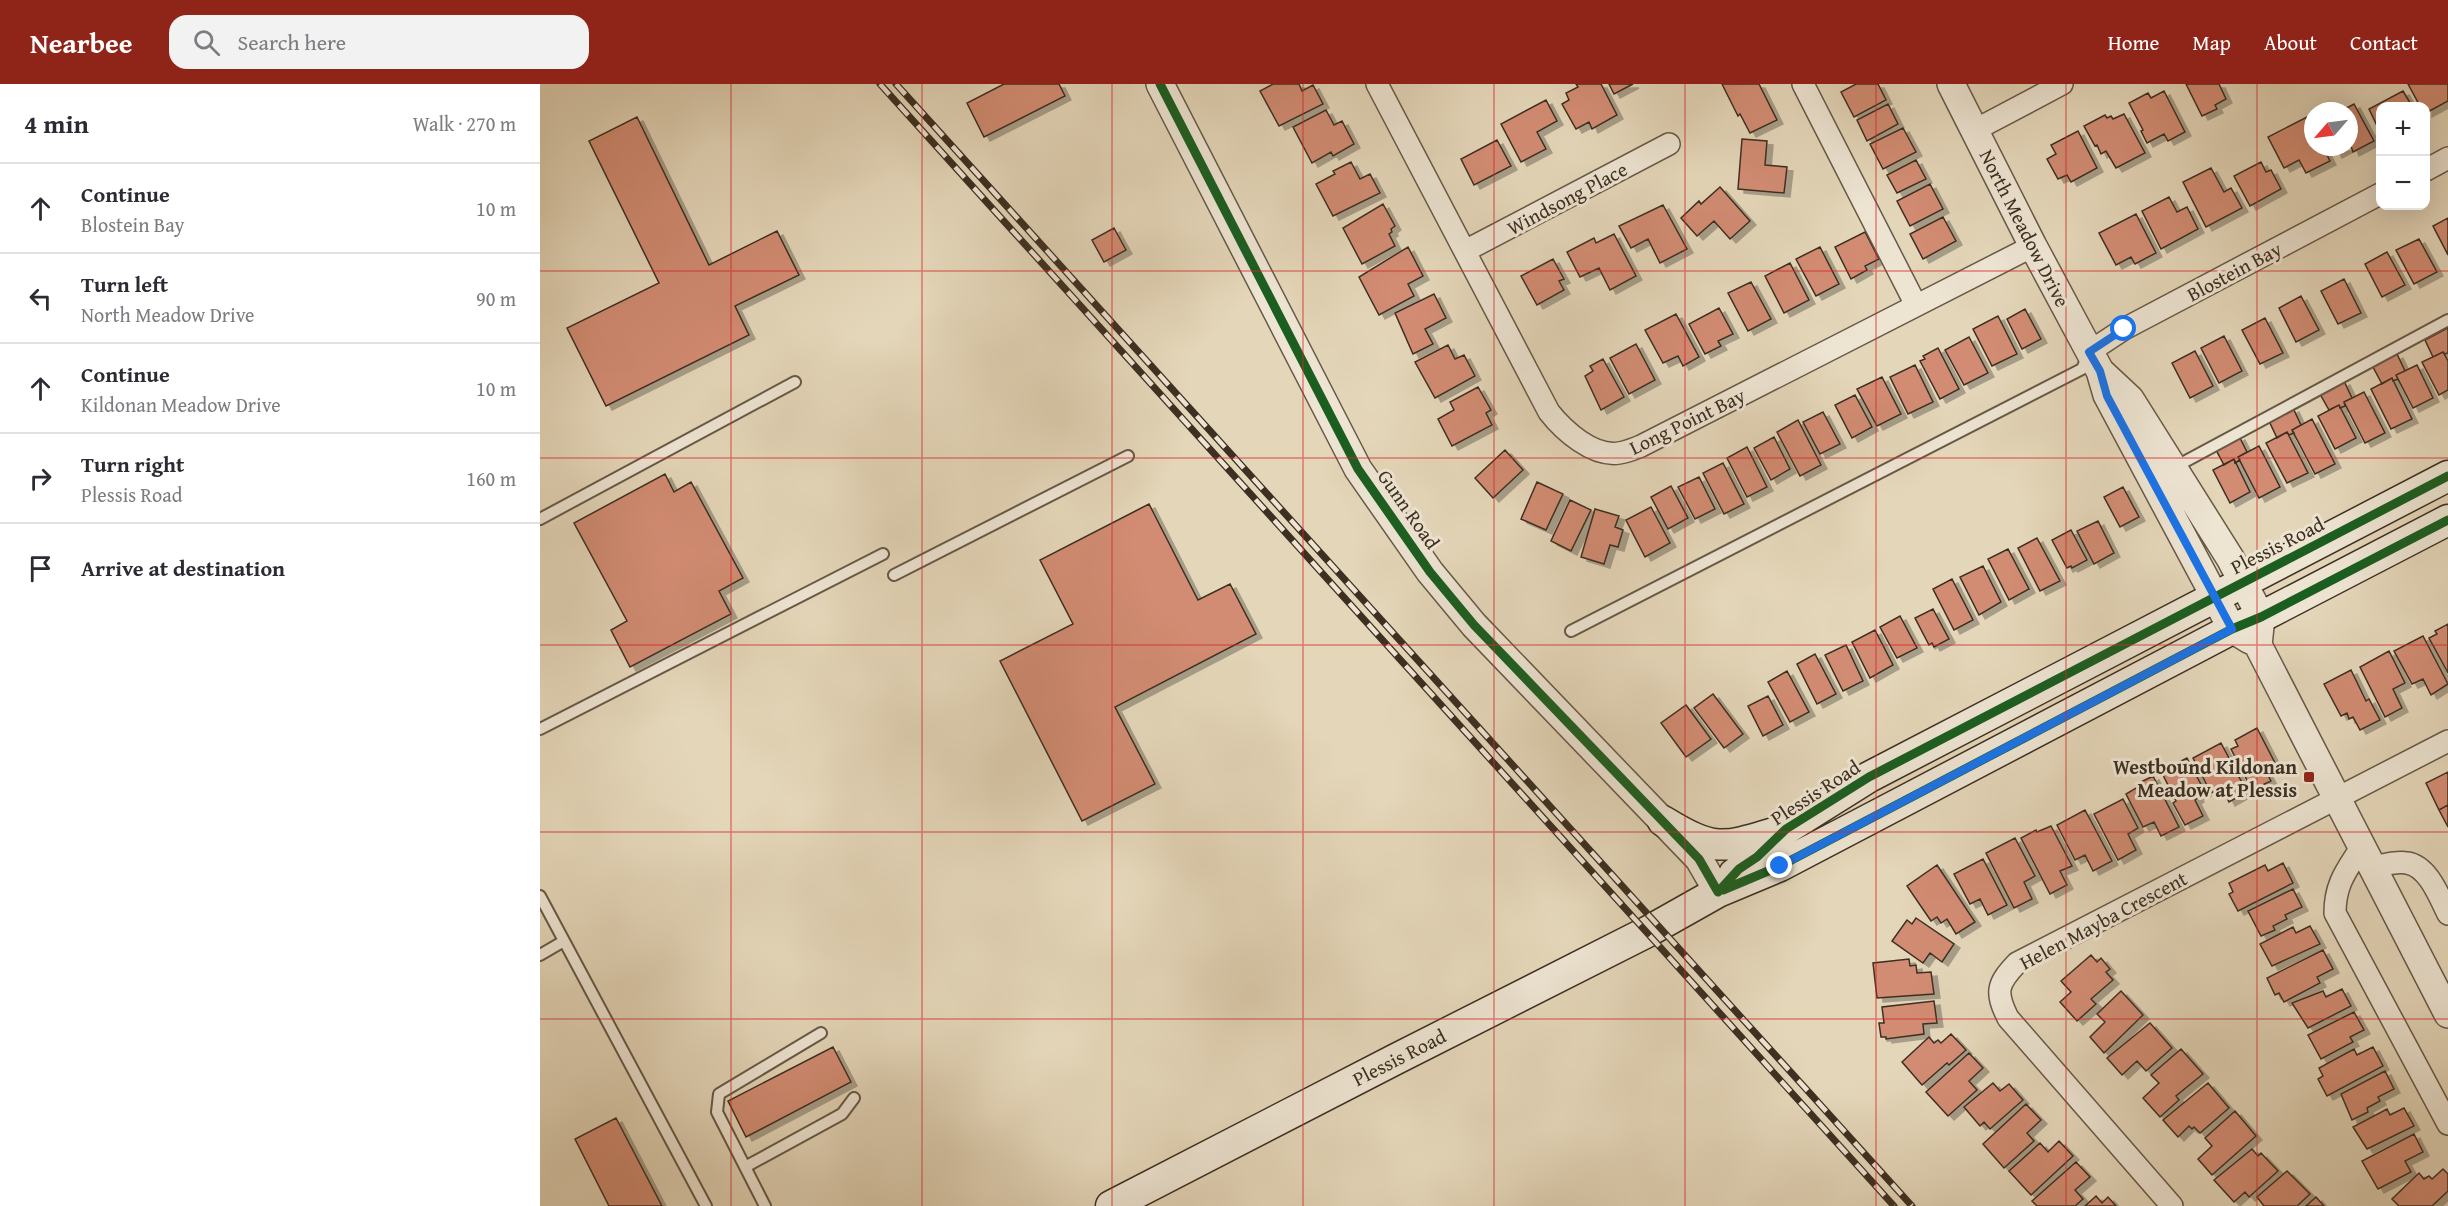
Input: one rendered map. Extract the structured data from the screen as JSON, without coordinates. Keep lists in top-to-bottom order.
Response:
{
  "streets": {
    "main road": ["Plessis Road"],
    "street": [
      "Windsong Place",
      "North Meadow Drive",
      "Blostein Bay",
      "Long Point Bay",
      "Gunn Road",
      "Helen Mayba Crescent"
    ]
  },
  "crossings": [
    ["Windsong Place", "Long Point Bay"],
    ["North Meadow Drive", "Blostein Bay"],
    ["North Meadow Drive", "Long Point Bay"],
    ["North Meadow Drive", "Plessis Road"],
    ["North Meadow Drive", "Helen Mayba Crescent"],
    ["Gunn Road", "Plessis Road"]
  ],
  "places": {
    "transit": ["Westbound Kildonan Meadow at Plessis"]
  },
  "north": "bottom left",
  "page": {
    "header": "Nearbee",
    "search": "Search here",
    "nav": [
      "Home",
      "Map",
      "About",
      "Contact"
    ],
    "heading": ["4 min", "Walk · 270 m"],
    "map_buttons": ["+", "−"],
    "list": [
      ["Continue", "Blostein Bay", "10 m"],
      ["Turn left", "North Meadow Drive", "90 m"],
      ["Continue", "Kildonan Meadow Drive", "10 m"],
      ["Turn right", "Plessis Road", "160 m"],
      "Arrive at destination"
    ]
  }
}
